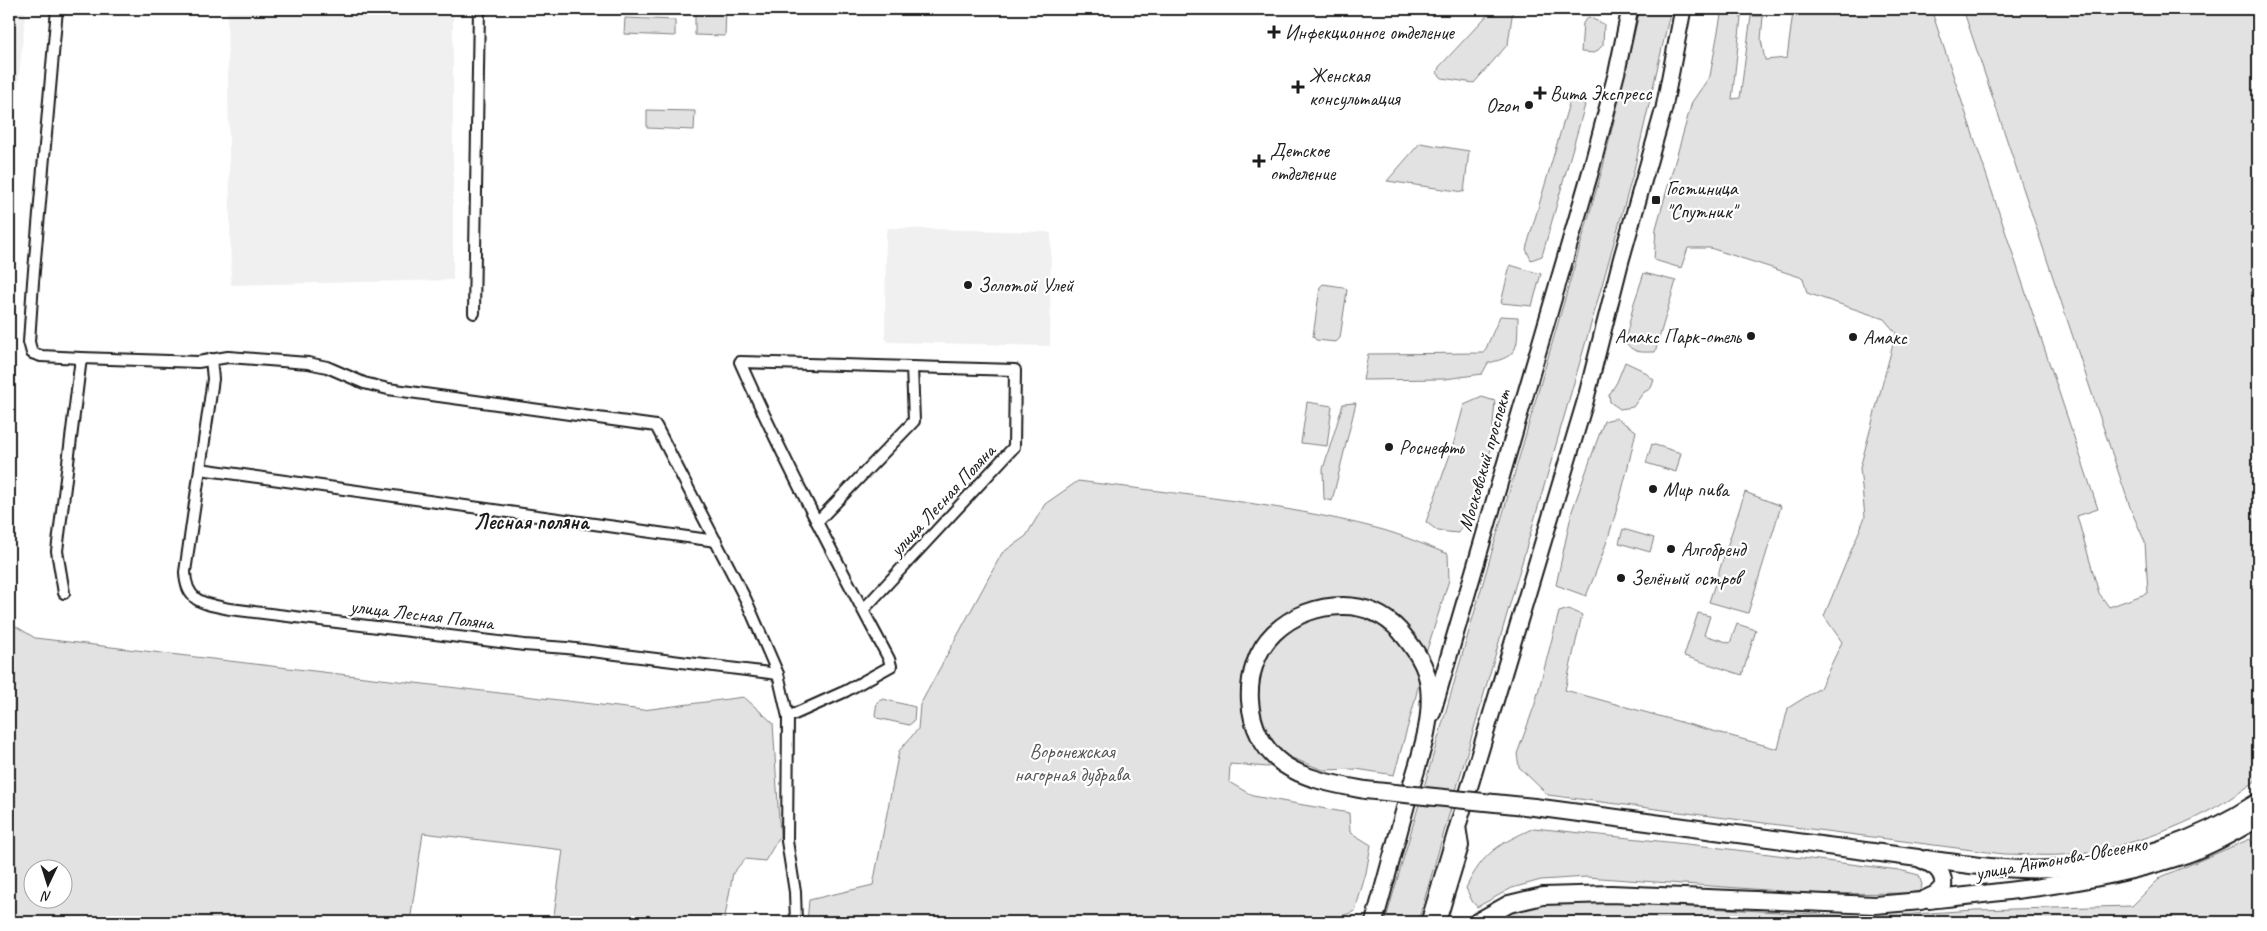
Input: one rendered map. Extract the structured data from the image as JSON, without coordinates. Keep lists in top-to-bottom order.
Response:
{
  "streets": {
    "highway": ["Московский проспект", "улица Антонова-Овсеенко"],
    "street": ["улица Лесная Поляна"]
  },
  "crossings": [
    ["Московский проспект", "улица Антонова-Овсеенко"]
  ],
  "districts": ["Лесная поляна"],
  "parks": ["Воронежская нагорная дубрава"],
  "places": {
    "health": [
      "Инфекционное отделение",
      "Женская консультация",
      "Вита Экспресс",
      "Детское отделение"
    ],
    "other": [
      "Ozon",
      "Золотой Улей",
      "Амакс Парк-отель",
      "Амакс",
      "Роснефть",
      "Мир пива",
      "Алгобренд",
      "Зелёный остров"
    ],
    "transit": ["Гостиница \"Спутник\""]
  },
  "north": "bottom"
}
